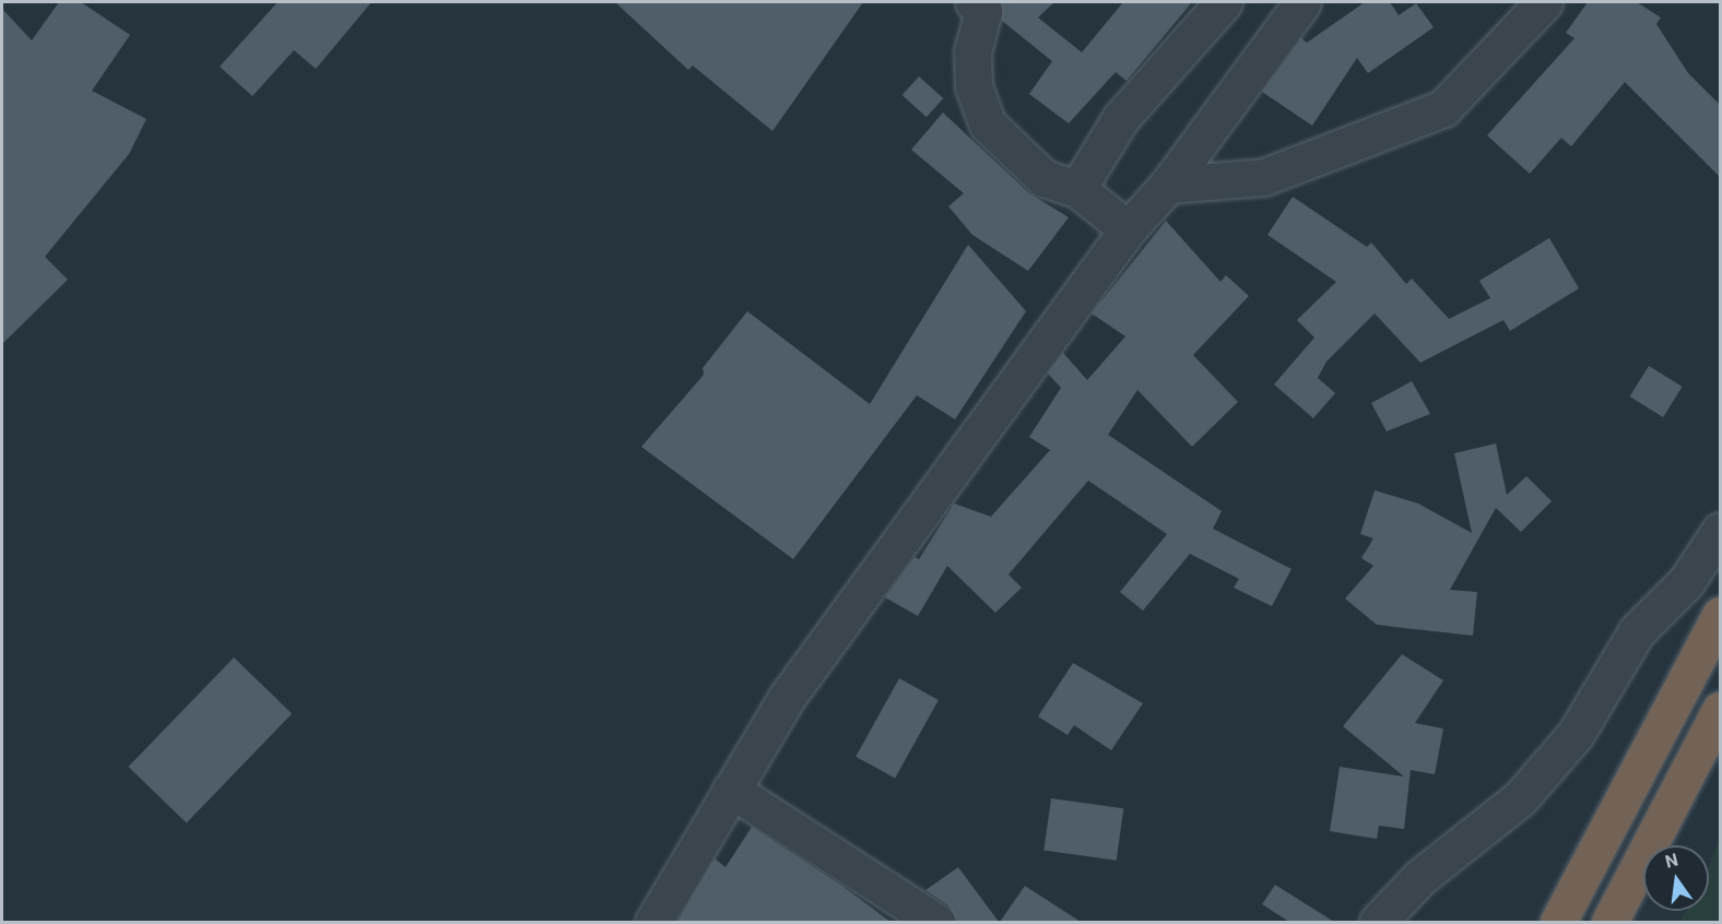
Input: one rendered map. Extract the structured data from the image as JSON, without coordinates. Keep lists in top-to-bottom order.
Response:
{
  "north": "top"
}
